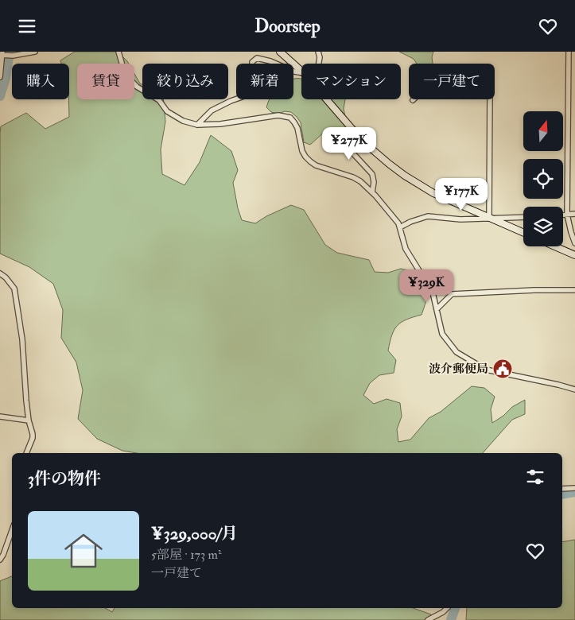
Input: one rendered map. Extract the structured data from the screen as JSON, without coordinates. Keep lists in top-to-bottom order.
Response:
{
  "places": {
    "public building": ["波介郵便局"]
  },
  "north": "top",
  "page": {
    "header": "Doorstep",
    "chip": [
      "購入",
      "賃貸",
      "絞り込み",
      "新着",
      "マンション",
      "一戸建て"
    ],
    "price": ["¥277K", "¥177K", "¥329K"],
    "heading": "3件の物件",
    "list": [
      {
        "name": "¥329,000/月",
        "note": "5部屋 · 173 m² · 一戸建て"
      }
    ]
  }
}
